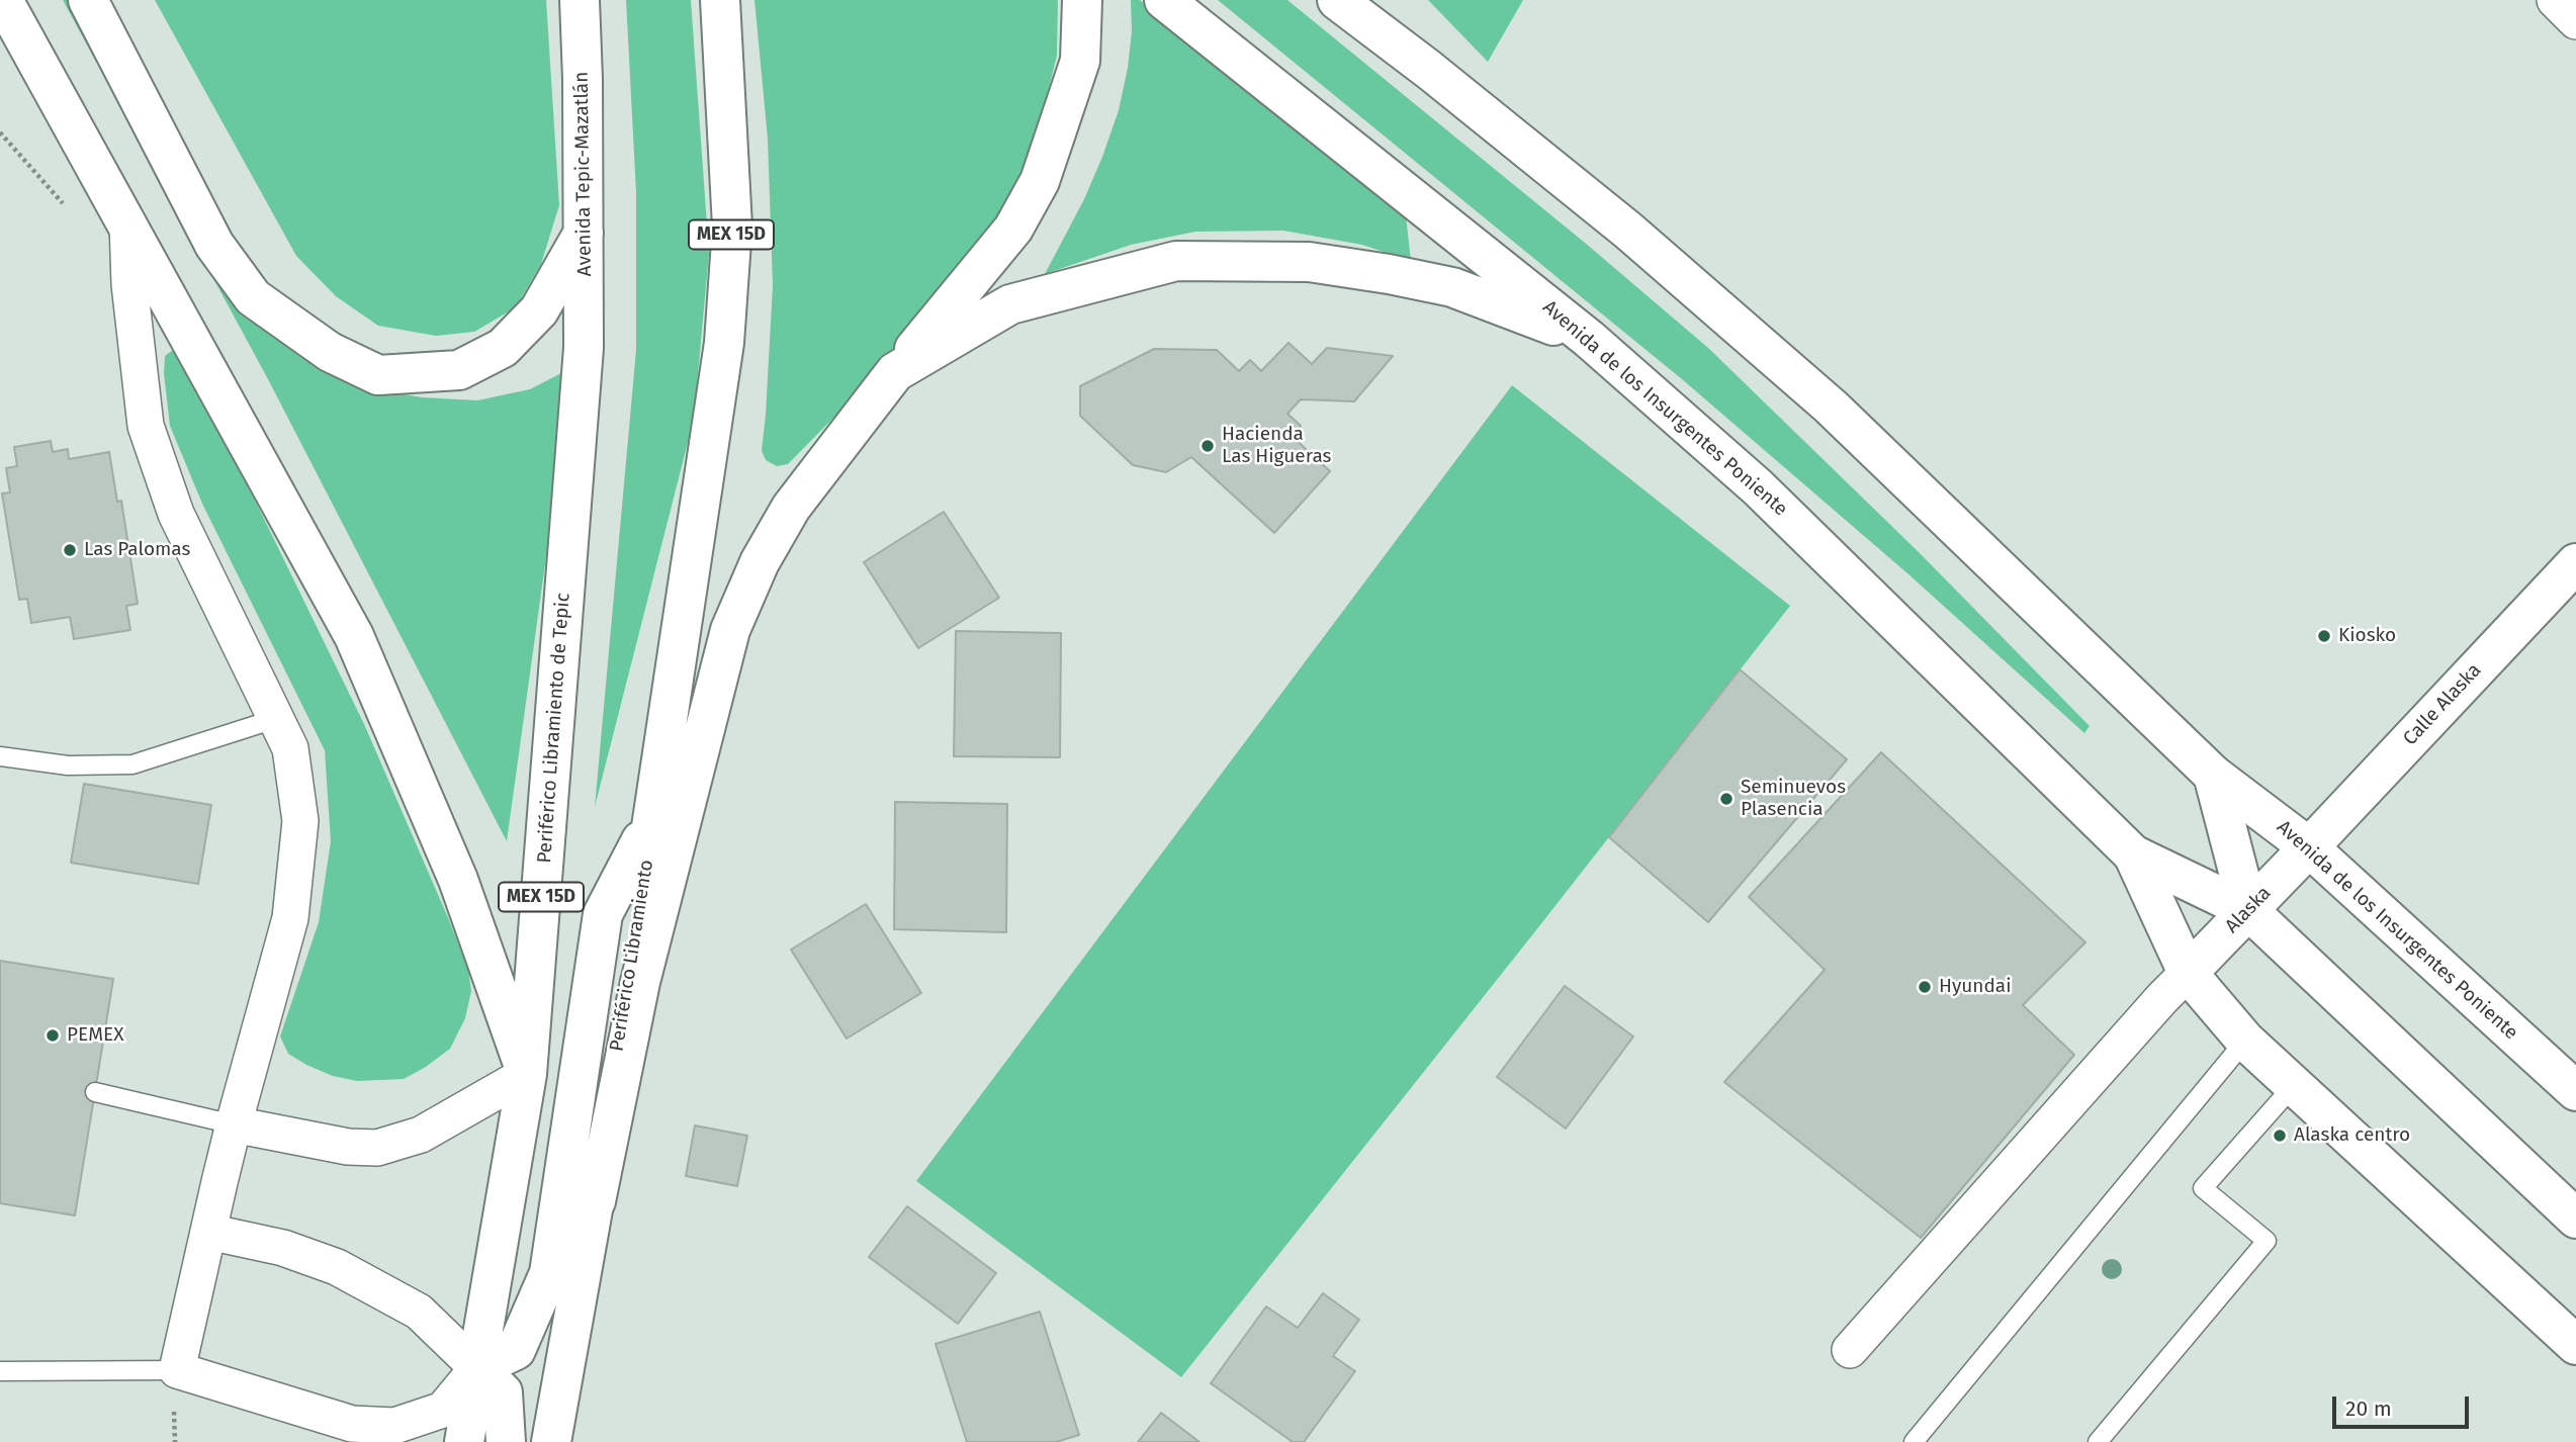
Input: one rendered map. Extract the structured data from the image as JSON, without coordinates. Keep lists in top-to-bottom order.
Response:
{
  "streets": {
    "main road": [
      "Avenida Tepic-Mazatlán",
      "MEX 15D",
      "Avenida de los Insurgentes Poniente",
      "Calle Alaska",
      "Periférico Libramiento de Tepic",
      "Alaska",
      "Periférico Libramiento"
    ]
  },
  "crossings": [
    ["Avenida Tepic-Mazatlán", "Periférico Libramiento de Tepic"],
    ["Avenida de los Insurgentes Poniente", "Calle Alaska"],
    ["Avenida de los Insurgentes Poniente", "Alaska"],
    ["Calle Alaska", "Alaska"]
  ],
  "places": [
    "Hacienda Las Higueras",
    "Las Palomas",
    "Kiosko",
    "Seminuevos Plasencia",
    "Hyundai",
    "PEMEX",
    "Alaska centro"
  ],
  "scale_bar": "20 m"
}
